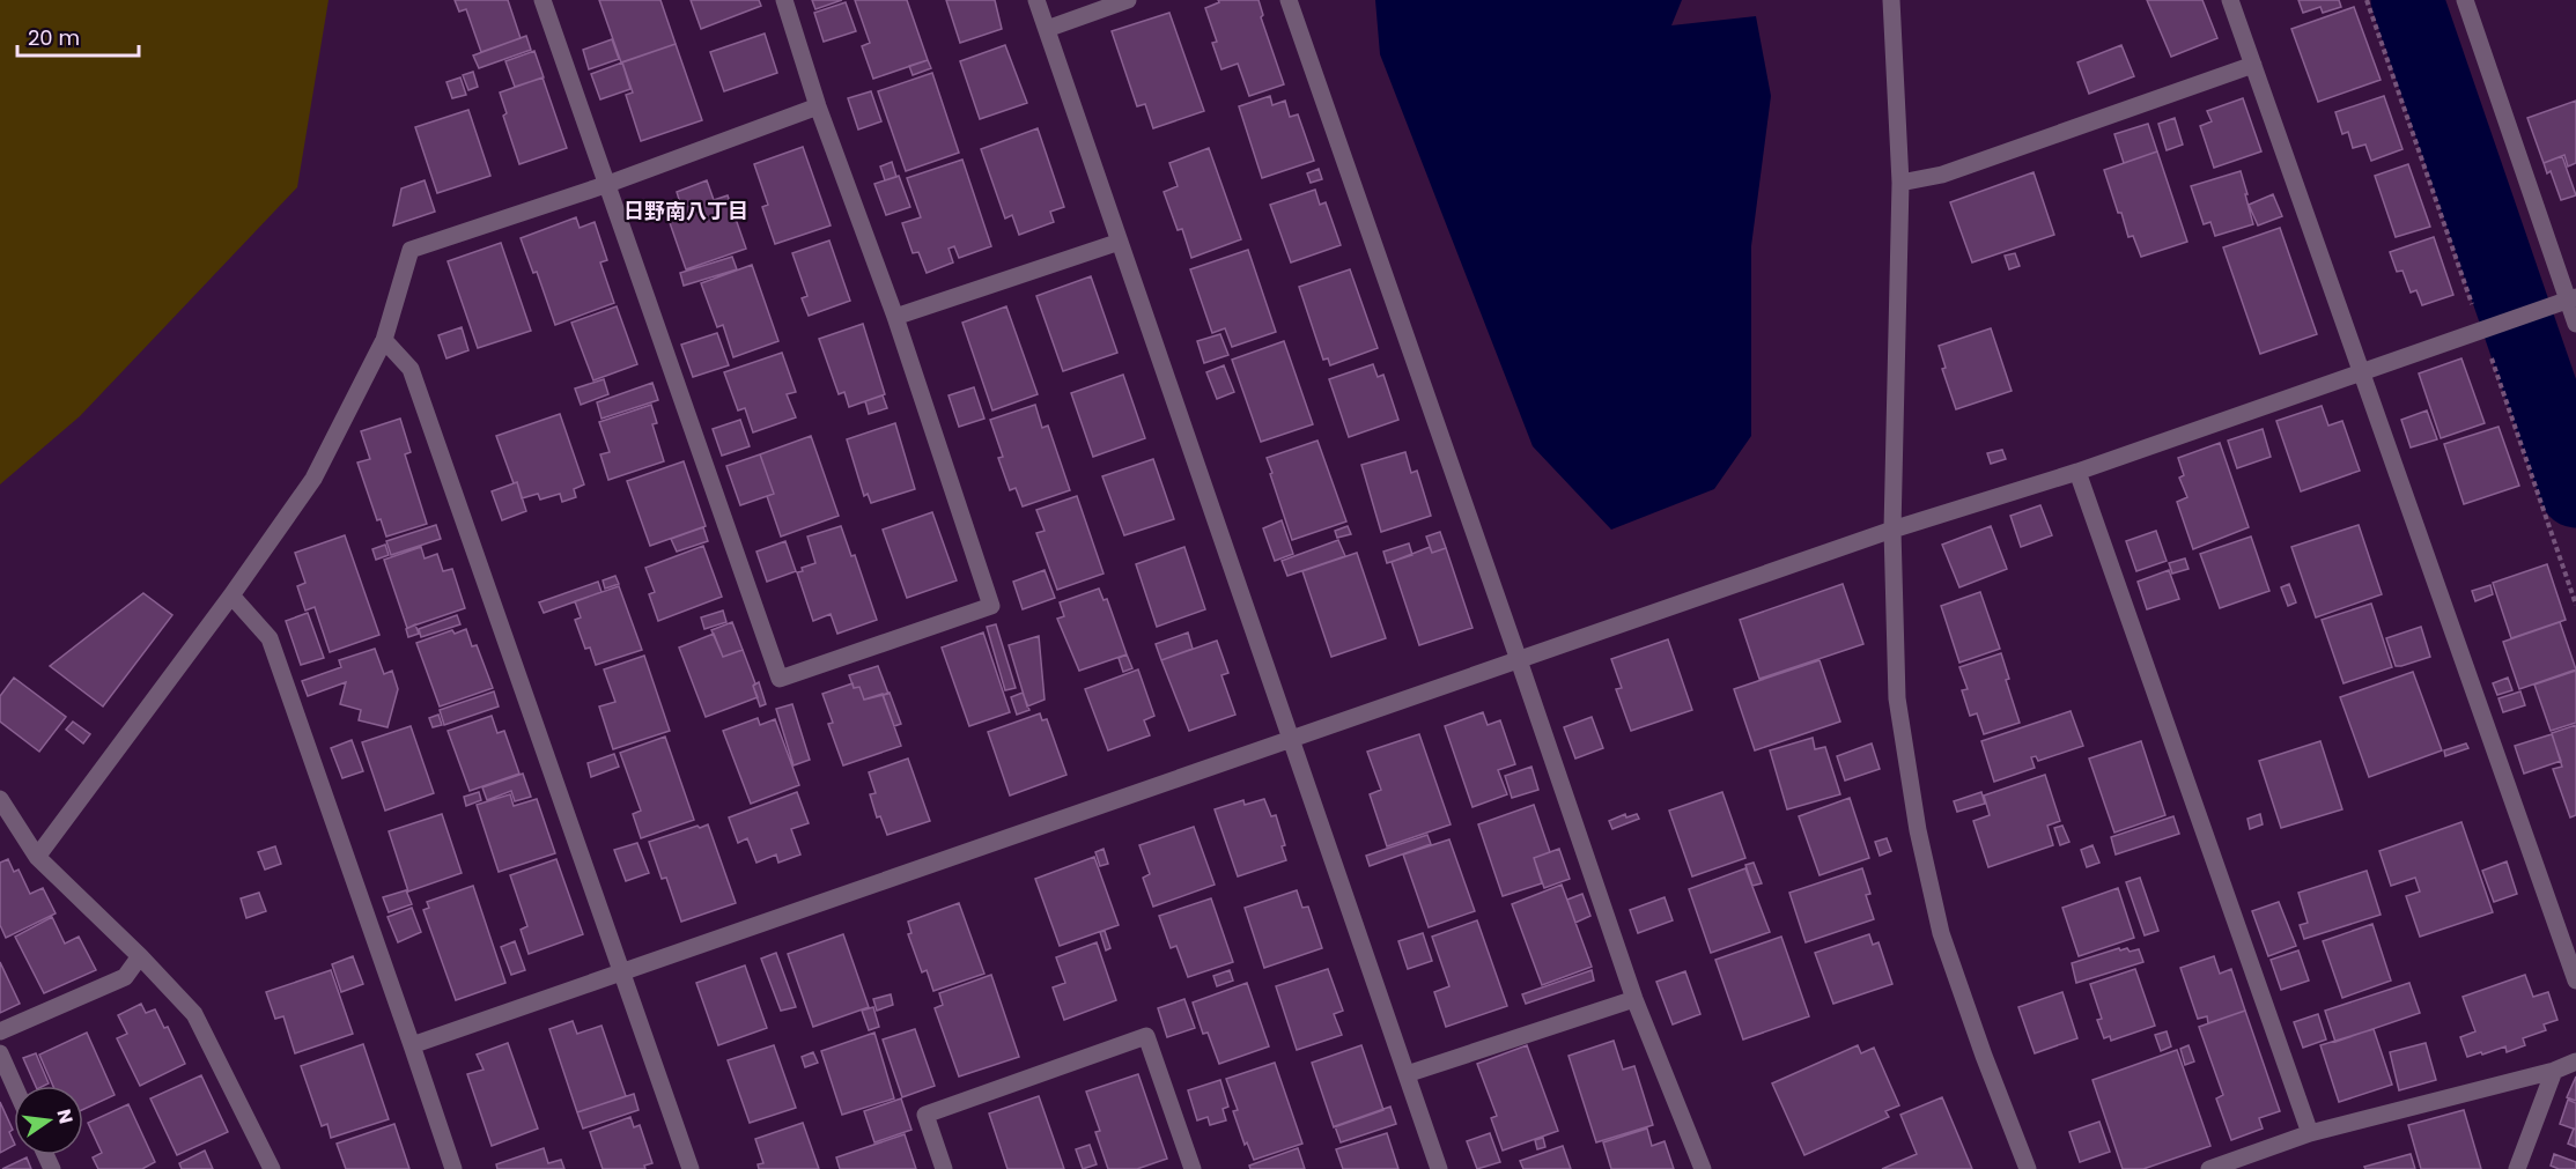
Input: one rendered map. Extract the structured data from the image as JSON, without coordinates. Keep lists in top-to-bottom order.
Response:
{
  "districts": ["日野南八丁目"],
  "scale_bar": "20 m",
  "north": "right"
}
